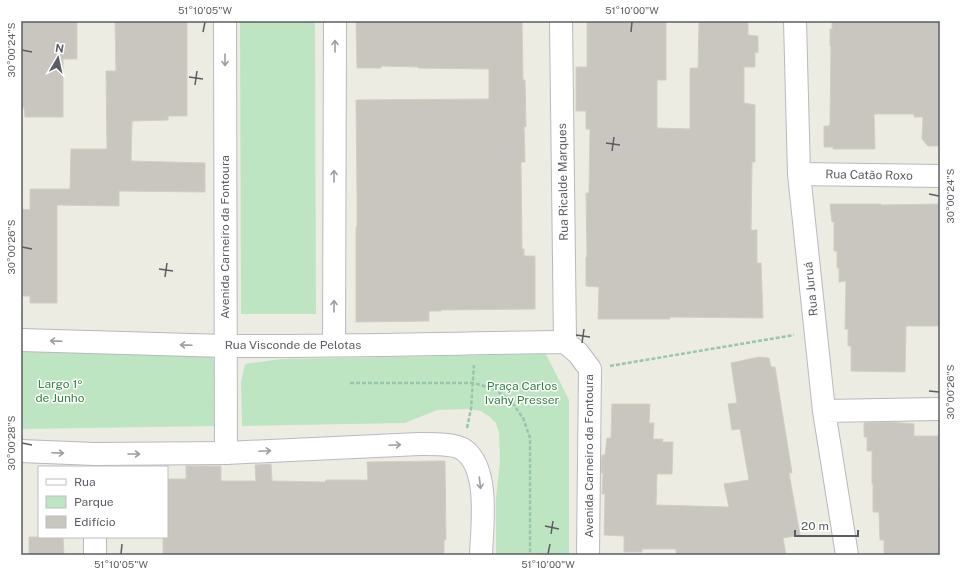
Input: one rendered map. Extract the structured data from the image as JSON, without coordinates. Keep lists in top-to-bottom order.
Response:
{
  "streets": {
    "main road": [
      "Rua Catão Roxo",
      "Rua Ricalde Marques",
      "Avenida Carneiro da Fontoura",
      "Rua Juruá",
      "Rua Visconde de Pelotas"
    ]
  },
  "crossings": [
    ["Rua Catão Roxo", "Rua Juruá"],
    ["Rua Ricalde Marques", "Avenida Carneiro da Fontoura"],
    ["Rua Ricalde Marques", "Rua Visconde de Pelotas"],
    ["Avenida Carneiro da Fontoura", "Rua Visconde de Pelotas"]
  ],
  "parks": ["Largo 1º de Junho", "Praça Carlos Ivahy Presser"],
  "legend": ["Rua", "Parque", "Edifício"],
  "scale_bar": "20 m",
  "north": "top",
  "coordinates": [
    "51°10'05\"W",
    "51°10'00\"W",
    "30°00'24\"S",
    "30°00'26\"S",
    "30°00'28\"S"
  ]
}
